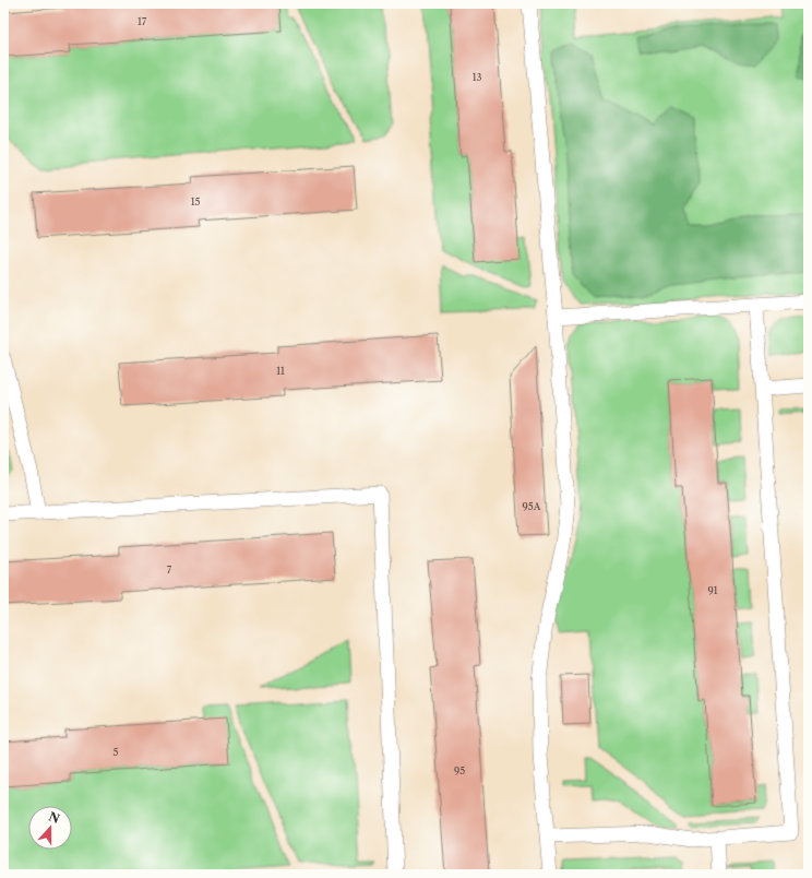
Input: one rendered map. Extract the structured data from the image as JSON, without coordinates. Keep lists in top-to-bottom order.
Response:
{
  "house_numbers": [
    "17",
    "13",
    "15",
    "11",
    "95A",
    "7",
    "91",
    "5",
    "95"
  ],
  "north": "top"
}
